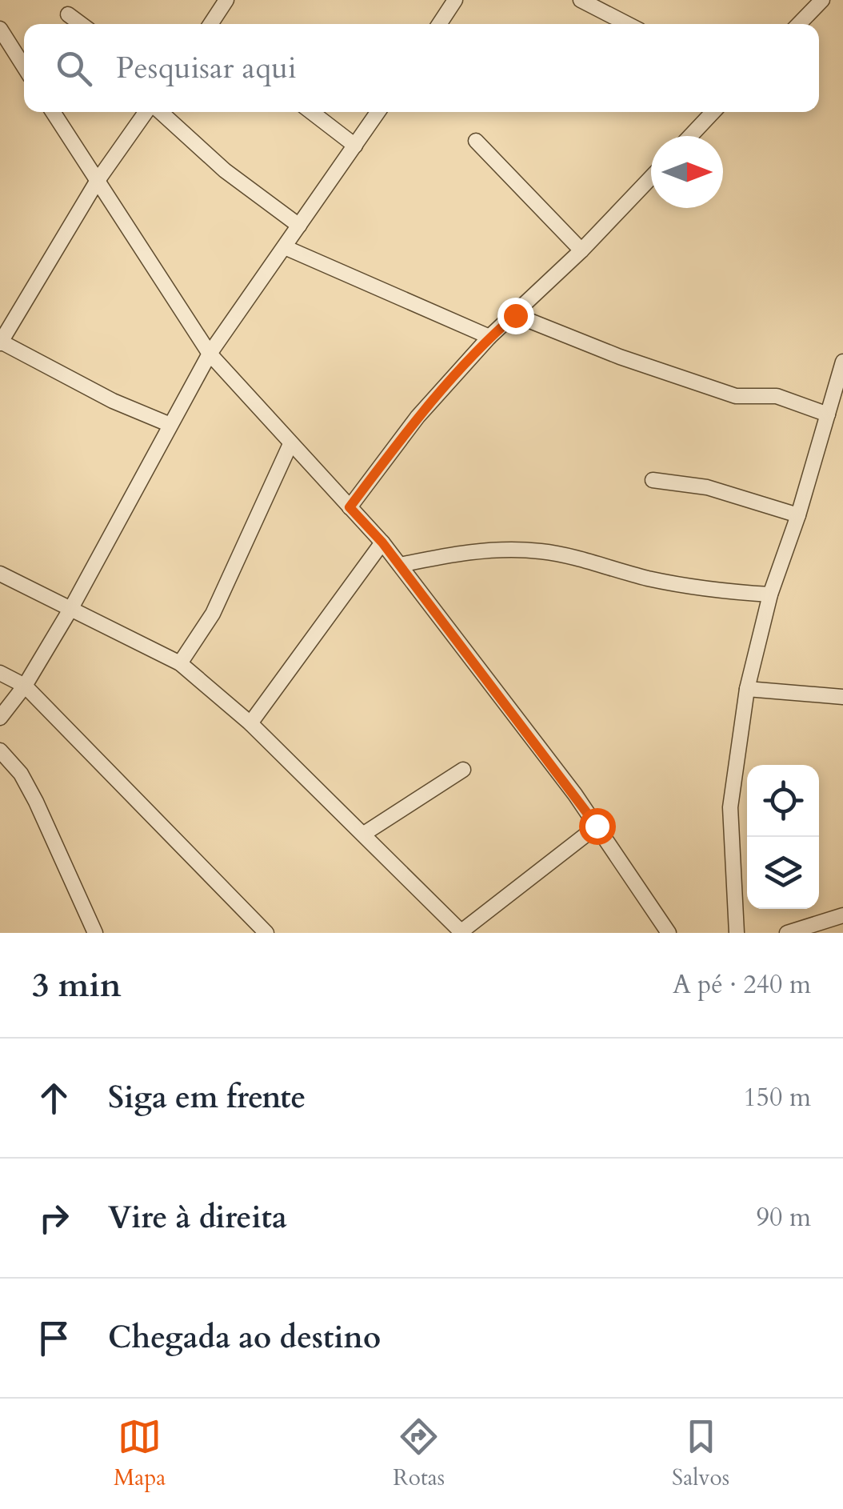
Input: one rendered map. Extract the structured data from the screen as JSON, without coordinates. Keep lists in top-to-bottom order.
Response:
{
  "north": "right",
  "page": {
    "search": "Pesquisar aqui",
    "heading": ["3 min", "A pé · 240 m"],
    "list": [
      ["Siga em frente", "150 m"],
      ["Vire à direita", "90 m"],
      "Chegada ao destino"
    ],
    "nav": ["Mapa", "Rotas", "Salvos"]
  }
}
